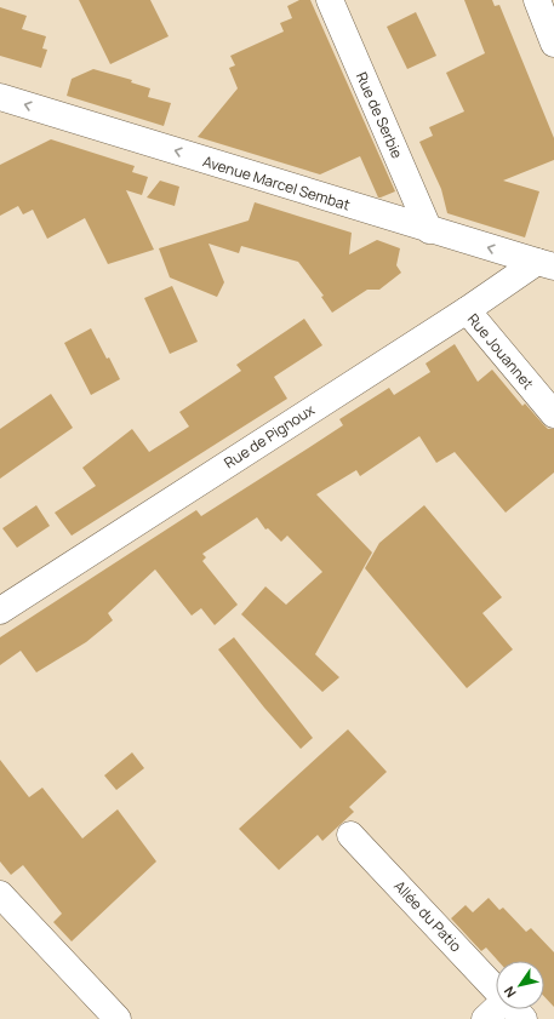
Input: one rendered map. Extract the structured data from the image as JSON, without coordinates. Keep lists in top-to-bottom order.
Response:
{
  "streets": {
    "street": [
      "Rue de Serbie",
      "Avenue Marcel Sembat",
      "Rue Jouannet",
      "Rue de Pignoux",
      "Allée du Patio"
    ]
  },
  "crossings": [
    ["Rue de Serbie", "Avenue Marcel Sembat"],
    ["Avenue Marcel Sembat", "Rue de Pignoux"],
    ["Rue Jouannet", "Rue de Pignoux"]
  ],
  "one_way": ["Avenue Marcel Sembat"],
  "north": "bottom left"
}
